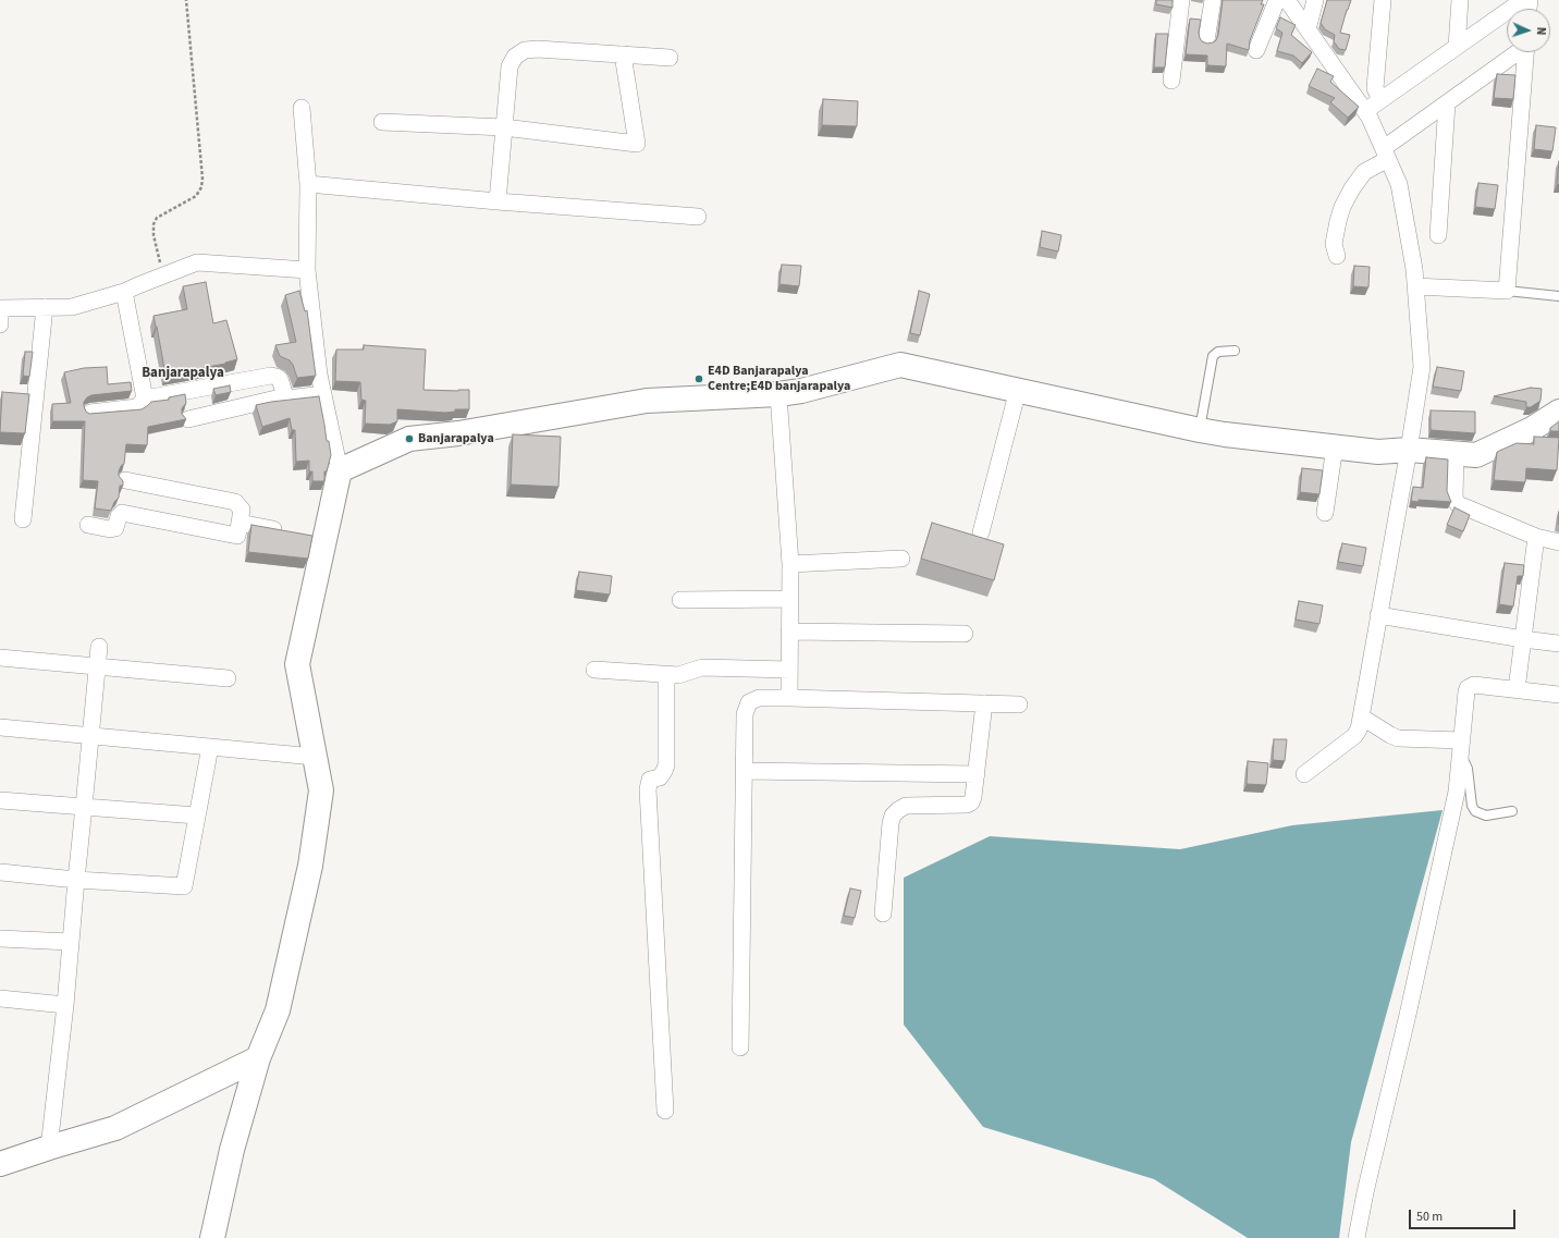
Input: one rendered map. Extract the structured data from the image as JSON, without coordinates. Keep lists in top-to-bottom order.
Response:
{
  "districts": ["Banjarapalya"],
  "places": ["E4D Banjarapalya Centre;E4D banjarapalya", "Banjarapalya"],
  "scale_bar": "50 m",
  "north": "right"
}
